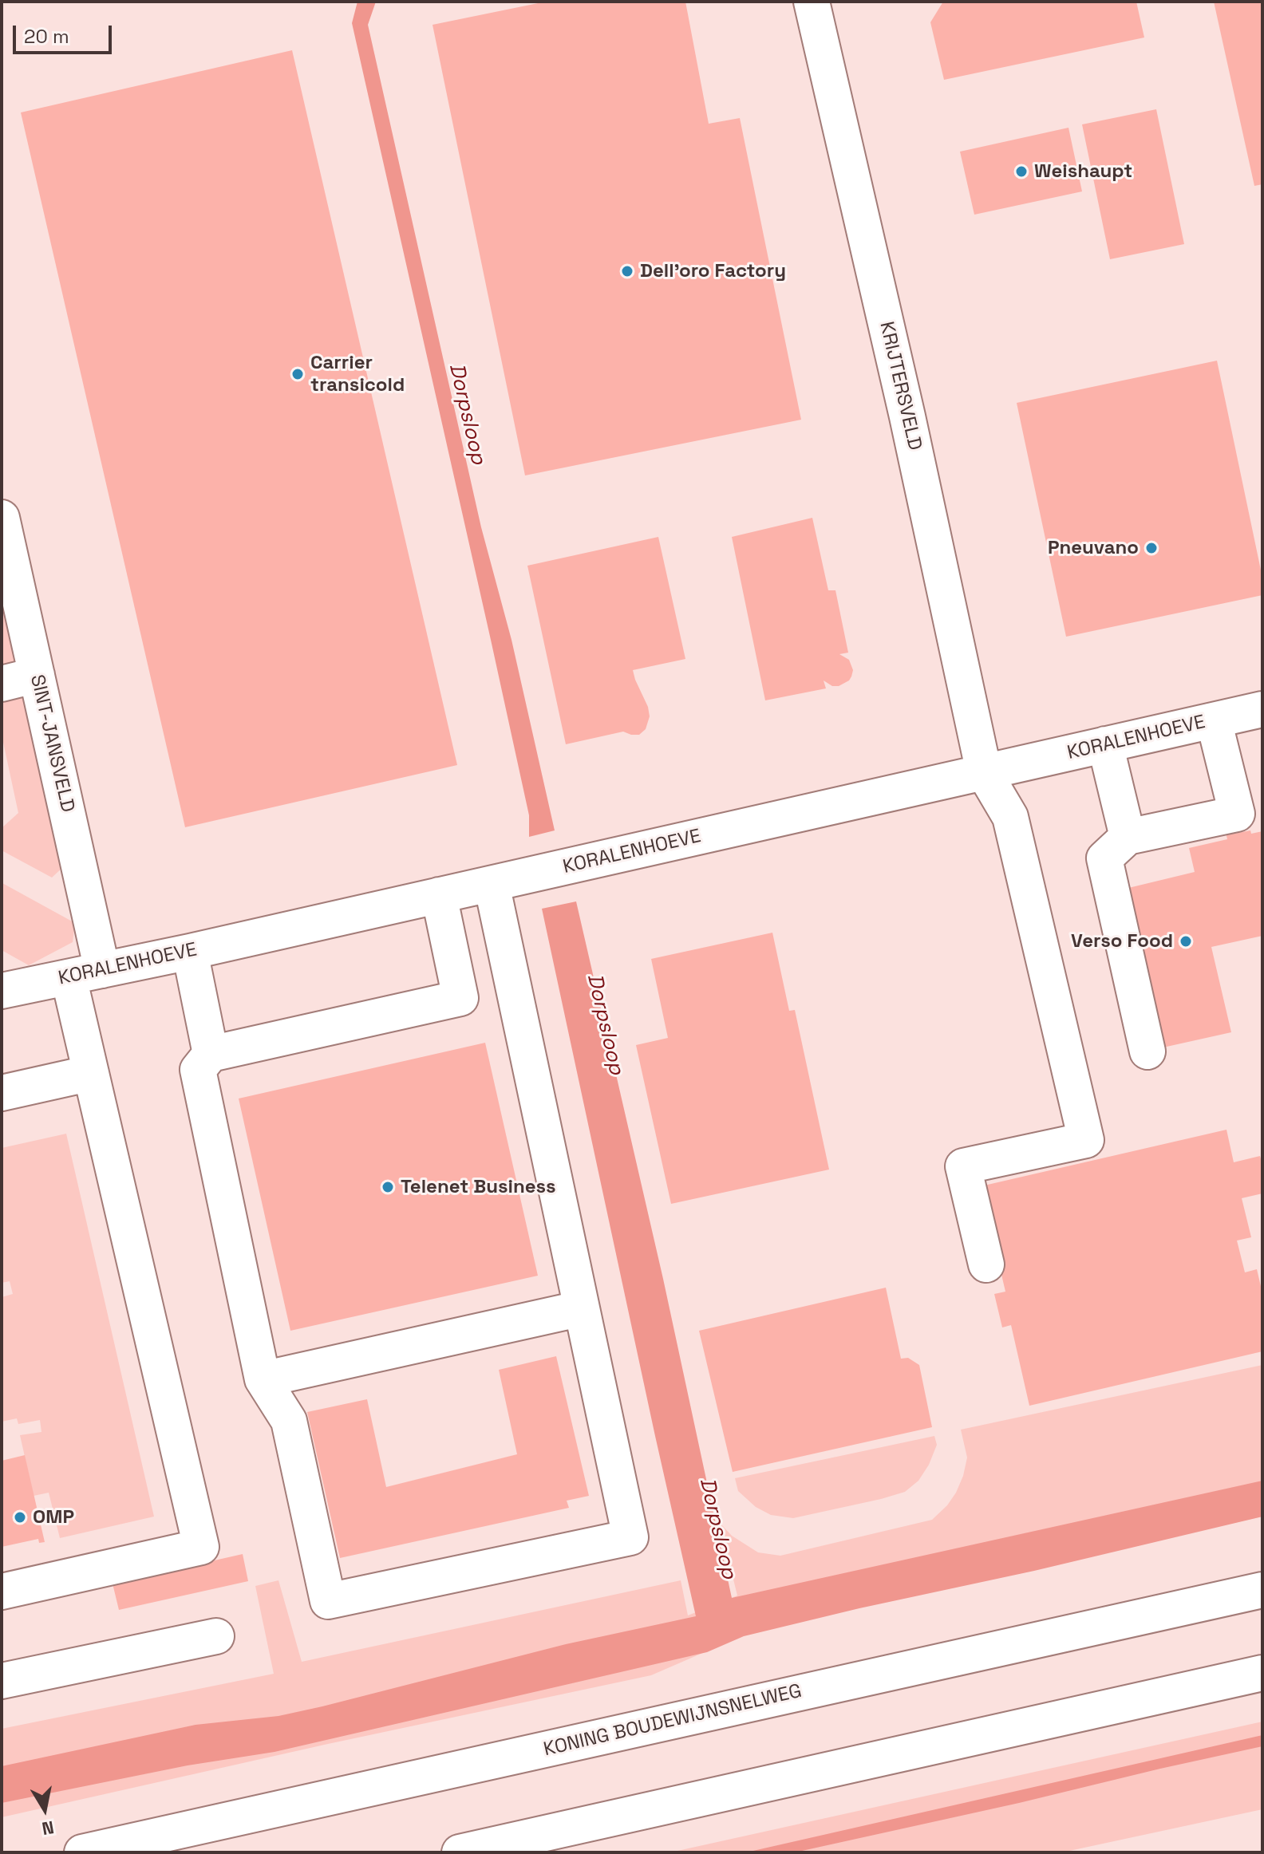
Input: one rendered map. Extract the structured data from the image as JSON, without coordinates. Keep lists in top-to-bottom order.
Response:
{
  "streets": {
    "main road": [
      "KRIJTERSVELD",
      "KORALENHOEVE",
      "SINT-JANSVELD",
      "KONING BOUDEWIJNSNELWEG"
    ]
  },
  "crossings": [
    ["KRIJTERSVELD", "KORALENHOEVE"],
    ["KORALENHOEVE", "SINT-JANSVELD"]
  ],
  "water": ["Dorpsloop"],
  "places": [
    "Weishaupt",
    "Dell'oro Factory",
    "Carrier transicold",
    "Pneuvano",
    "Verso Food",
    "Telenet Business",
    "OMP"
  ],
  "scale_bar": "20 m",
  "north": "bottom"
}
